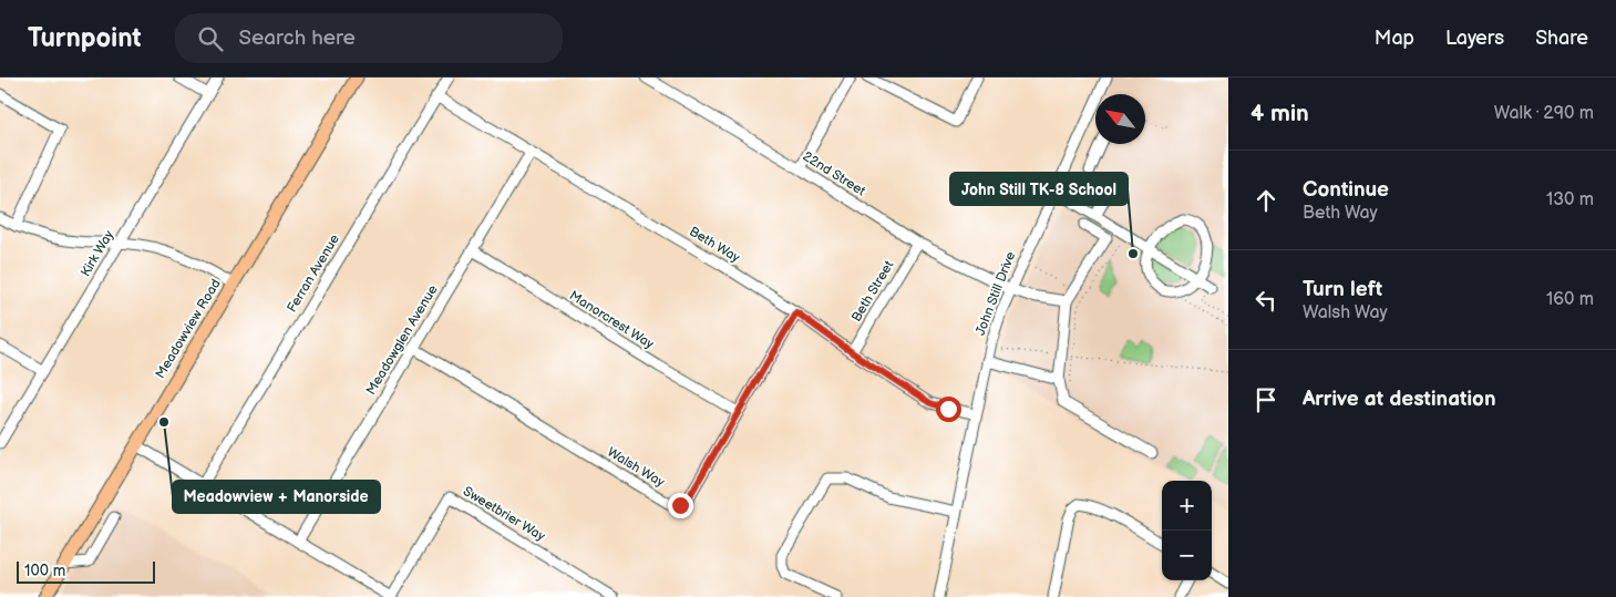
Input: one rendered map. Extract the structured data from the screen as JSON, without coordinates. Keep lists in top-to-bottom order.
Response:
{
  "streets": {
    "main road": ["Meadowview Road"],
    "street": [
      "22nd Street",
      "Beth Way",
      "Kirk Way",
      "Ferran Avenue",
      "Beth Street",
      "John Still Drive",
      "Manorcrest Way",
      "Meadowglen Avenue",
      "Walsh Way",
      "Sweetbrier Way"
    ]
  },
  "crossings": [
    ["22nd Street", "Beth Street"],
    ["22nd Street", "John Still Drive"],
    ["Beth Way", "Ferran Avenue"],
    ["Beth Way", "Beth Street"],
    ["Beth Way", "John Still Drive"],
    ["Beth Way", "Meadowglen Avenue"],
    ["Beth Way", "Walsh Way"],
    ["Manorcrest Way", "Meadowglen Avenue"],
    ["Manorcrest Way", "Walsh Way"],
    ["Meadowglen Avenue", "Walsh Way"]
  ],
  "places": ["John Still TK-8 School", "Meadowview + Manorside"],
  "scale_bar": "100 m",
  "north": "top left",
  "page": {
    "header": "Turnpoint",
    "search": "Search here",
    "nav": ["Map", "Layers", "Share"],
    "heading": ["4 min", "Walk · 290 m"],
    "list": [
      ["Continue", "Beth Way", "130 m"],
      ["Turn left", "Walsh Way", "160 m"],
      "Arrive at destination"
    ],
    "map_buttons": ["+", "−"],
    "scale": "100 m"
  }
}
